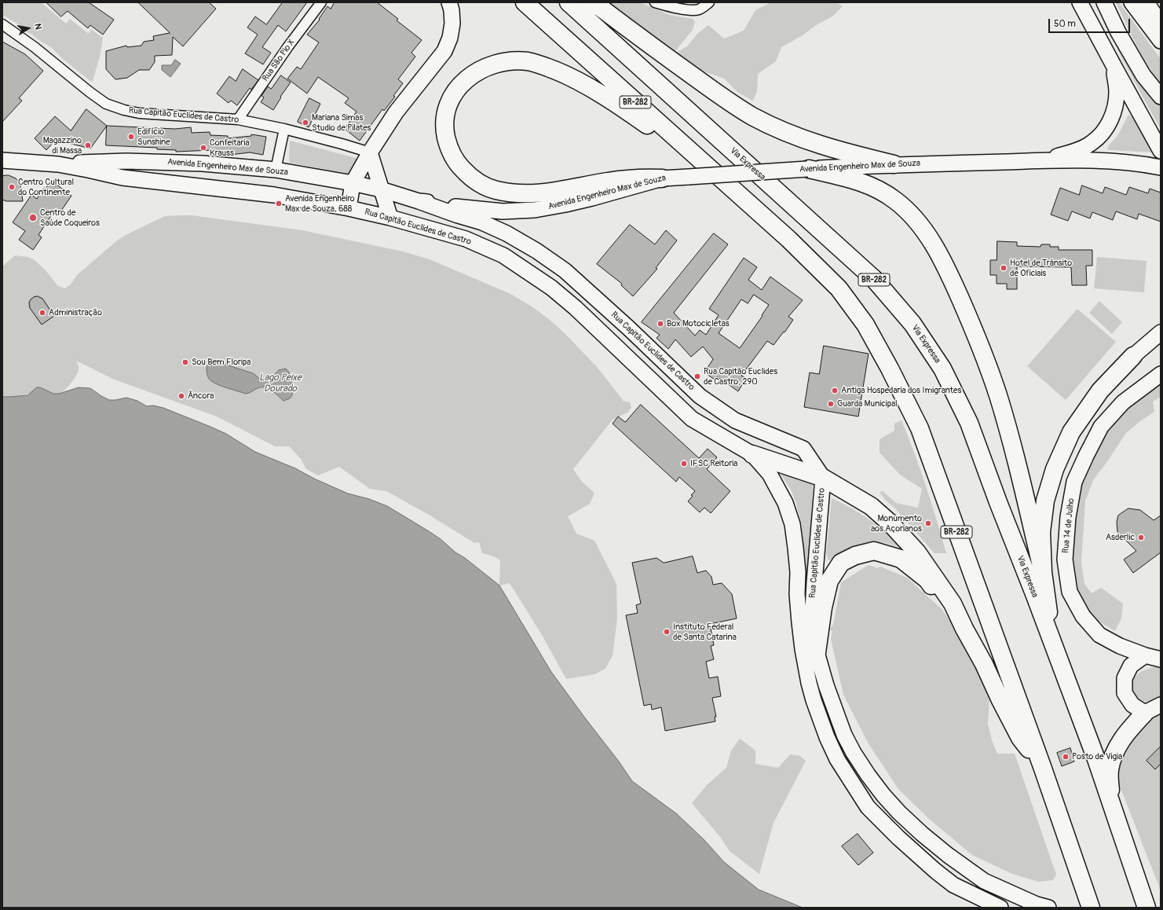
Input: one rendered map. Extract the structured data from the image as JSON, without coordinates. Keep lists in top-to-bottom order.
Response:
{
  "streets": {
    "highway": ["BR-282", "Via Expressa"],
    "main road": ["Rua Capitão Euclides de Castro", "Avenida Engenheiro Max de Souza", "Rua 14 de Julho"],
    "street": ["Rua São Pio X"]
  },
  "crossings": [
    ["Rua São Pio X", "Rua Capitão Euclides de Castro"],
    ["Rua Capitão Euclides de Castro", "Avenida Engenheiro Max de Souza"]
  ],
  "water": ["Lago Peixe Dourado"],
  "places": [
    "Mariana Simas Studio de Pilates",
    "Edifício Sunshine",
    "Magazzino di Massa",
    "Confeitaria Krauss",
    "Centro Cultural do Continente",
    "Avenida Engenheiro Max de Souza, 688",
    "Centro de Saúde Coqueiros",
    "Hotel de Trânsito de Oficiais",
    "Administração",
    "Box Motocicletas",
    "Sou Bem Floripa",
    "Rua Capitão Euclides de Castro, 290",
    "Antiga Hospedaria dos Imigrantes",
    "Âncora",
    "Guarda Municipal",
    "IFSC Reitoria",
    "Monumento aos Açorianos",
    "Asderlic",
    "Instituto Federal de Santa Catarina",
    "Posto de Vigia"
  ],
  "scale_bar": "50 m",
  "north": "right"
}
